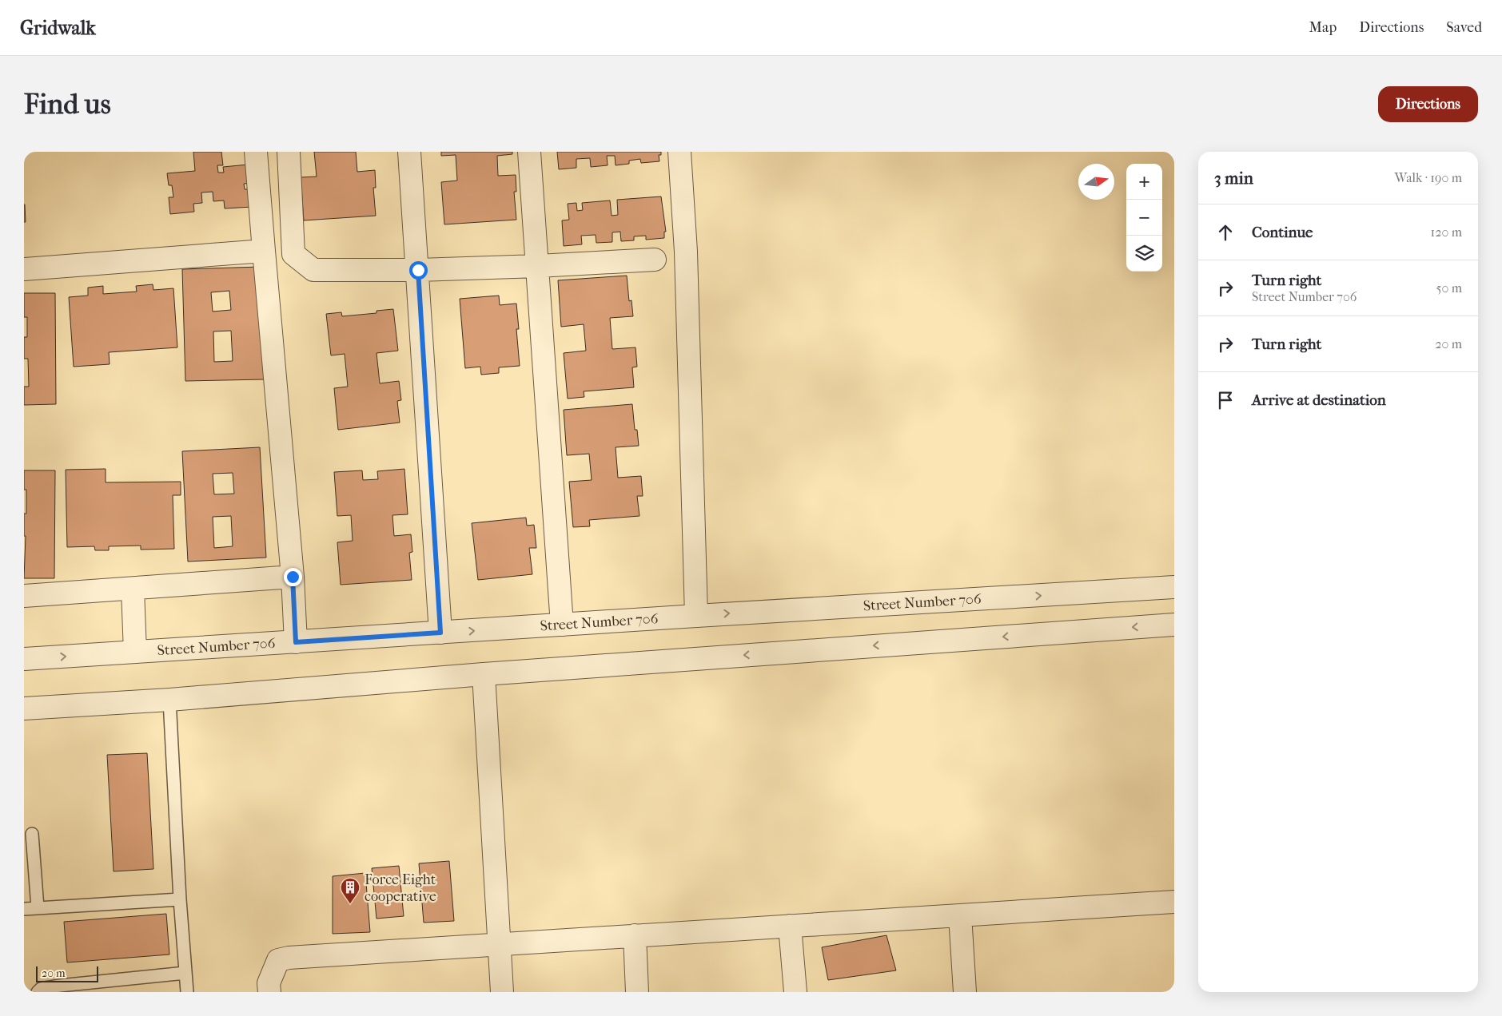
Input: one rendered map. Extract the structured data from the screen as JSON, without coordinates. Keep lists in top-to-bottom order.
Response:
{
  "streets": {
    "street": ["Street Number 706"]
  },
  "places": {
    "building": ["Force Eight cooperative"]
  },
  "scale_bar": "20 m",
  "north": "right",
  "page": {
    "header": "Gridwalk",
    "nav": ["Map", "Directions", "Saved"],
    "buttons": "Directions",
    "title": "Find us",
    "heading": ["3 min", "Walk · 190 m"],
    "map_buttons": ["+", "−"],
    "list": [
      ["Continue", "120 m"],
      ["Turn right", "Street Number 706", "50 m"],
      ["Turn right", "20 m"],
      "Arrive at destination"
    ],
    "scale": "20 m"
  }
}
